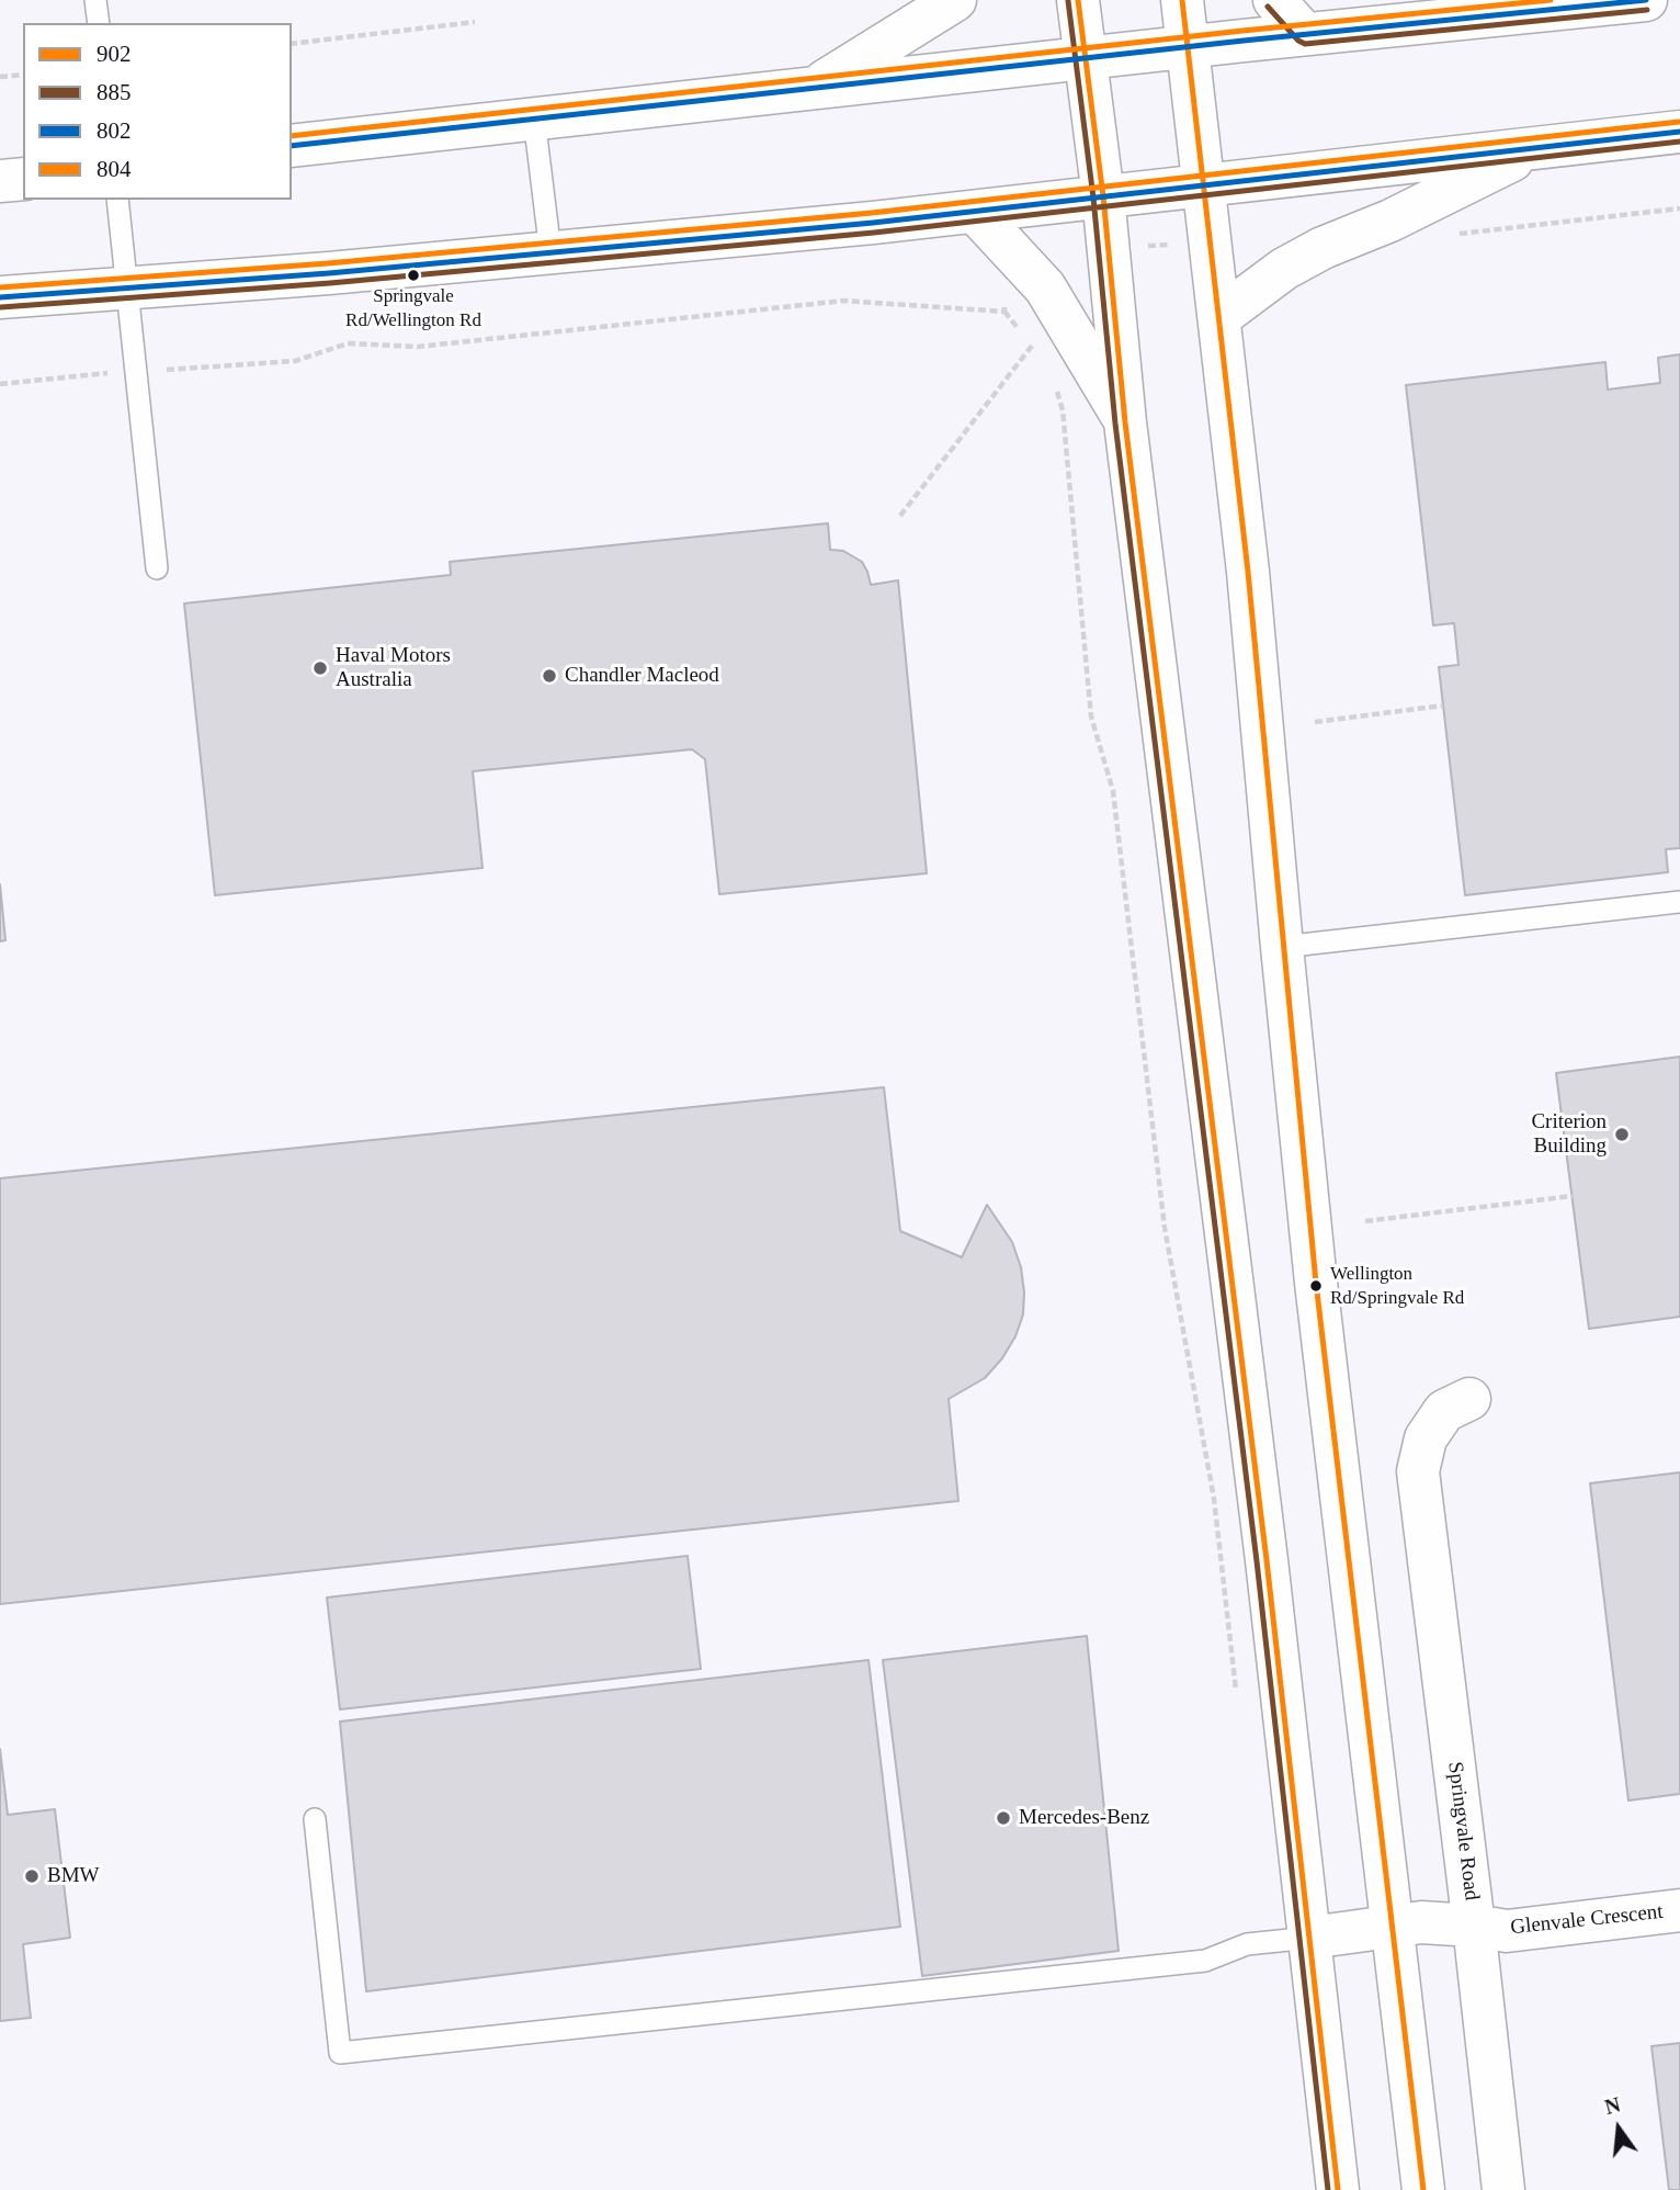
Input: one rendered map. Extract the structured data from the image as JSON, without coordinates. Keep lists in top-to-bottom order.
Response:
{
  "streets": {
    "main road": ["Springvale Road", "Glenvale Crescent"]
  },
  "crossings": [
    ["Springvale Road", "Glenvale Crescent"]
  ],
  "places": [
    "Springvale Rd/Wellington Rd",
    "Haval Motors Australia",
    "Chandler Macleod",
    "Criterion Building",
    "Wellington Rd/Springvale Rd",
    "Mercedes-Benz",
    "BMW"
  ],
  "lines": [
    "transit line 902",
    "transit line 802",
    "transit line 804",
    "transit line 885"
  ],
  "legend": [
    "902",
    "885",
    "802",
    "804"
  ],
  "north": "top"
}
